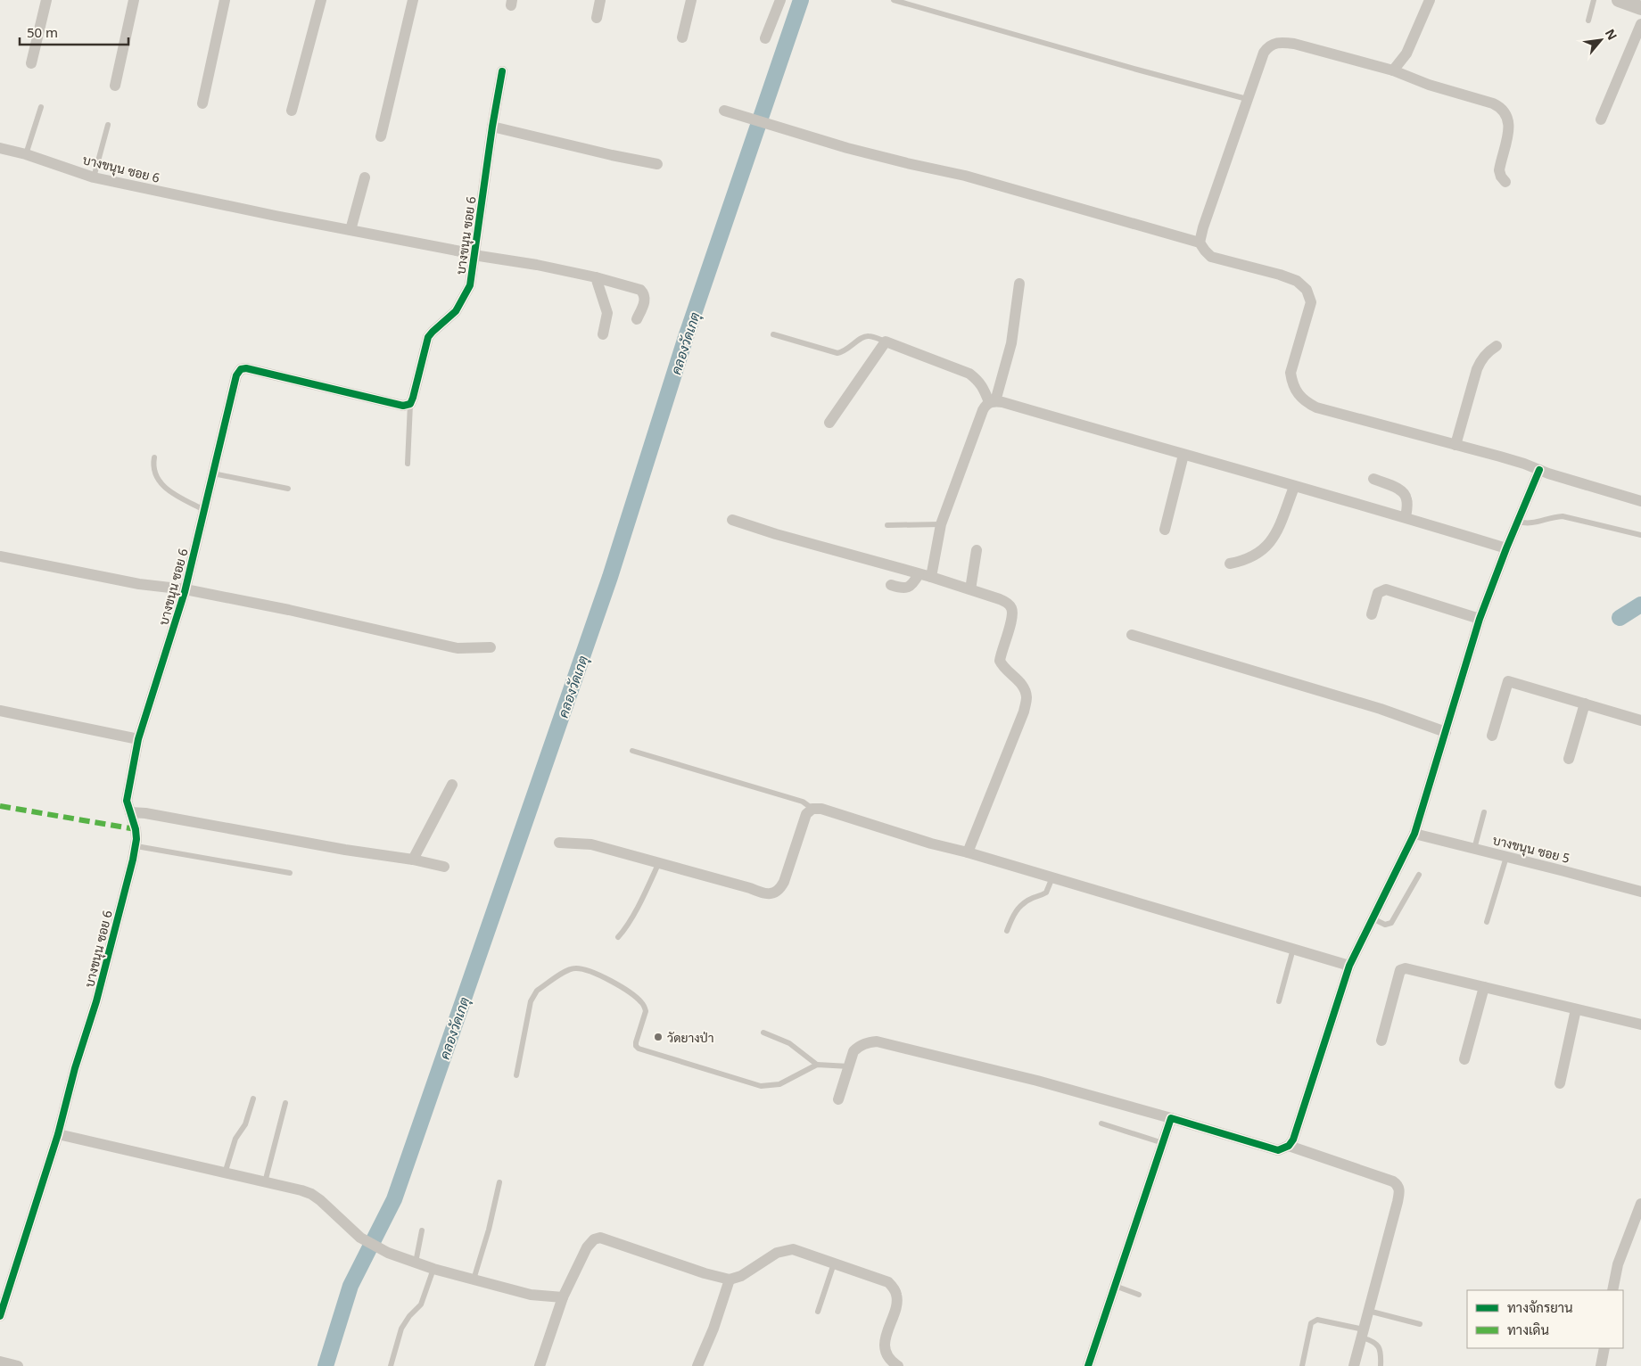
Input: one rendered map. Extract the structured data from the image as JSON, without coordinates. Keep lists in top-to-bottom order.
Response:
{
  "streets": {
    "street": ["บางขนุน ซอย 6", "บางขนุน ซอย 5"]
  },
  "water": ["คลองวัดเกตุ"],
  "places": ["วัดยางป่า"],
  "legend": ["ทางจักรยาน", "ทางเดิน"],
  "scale_bar": "50 m",
  "north": "top right"
}
